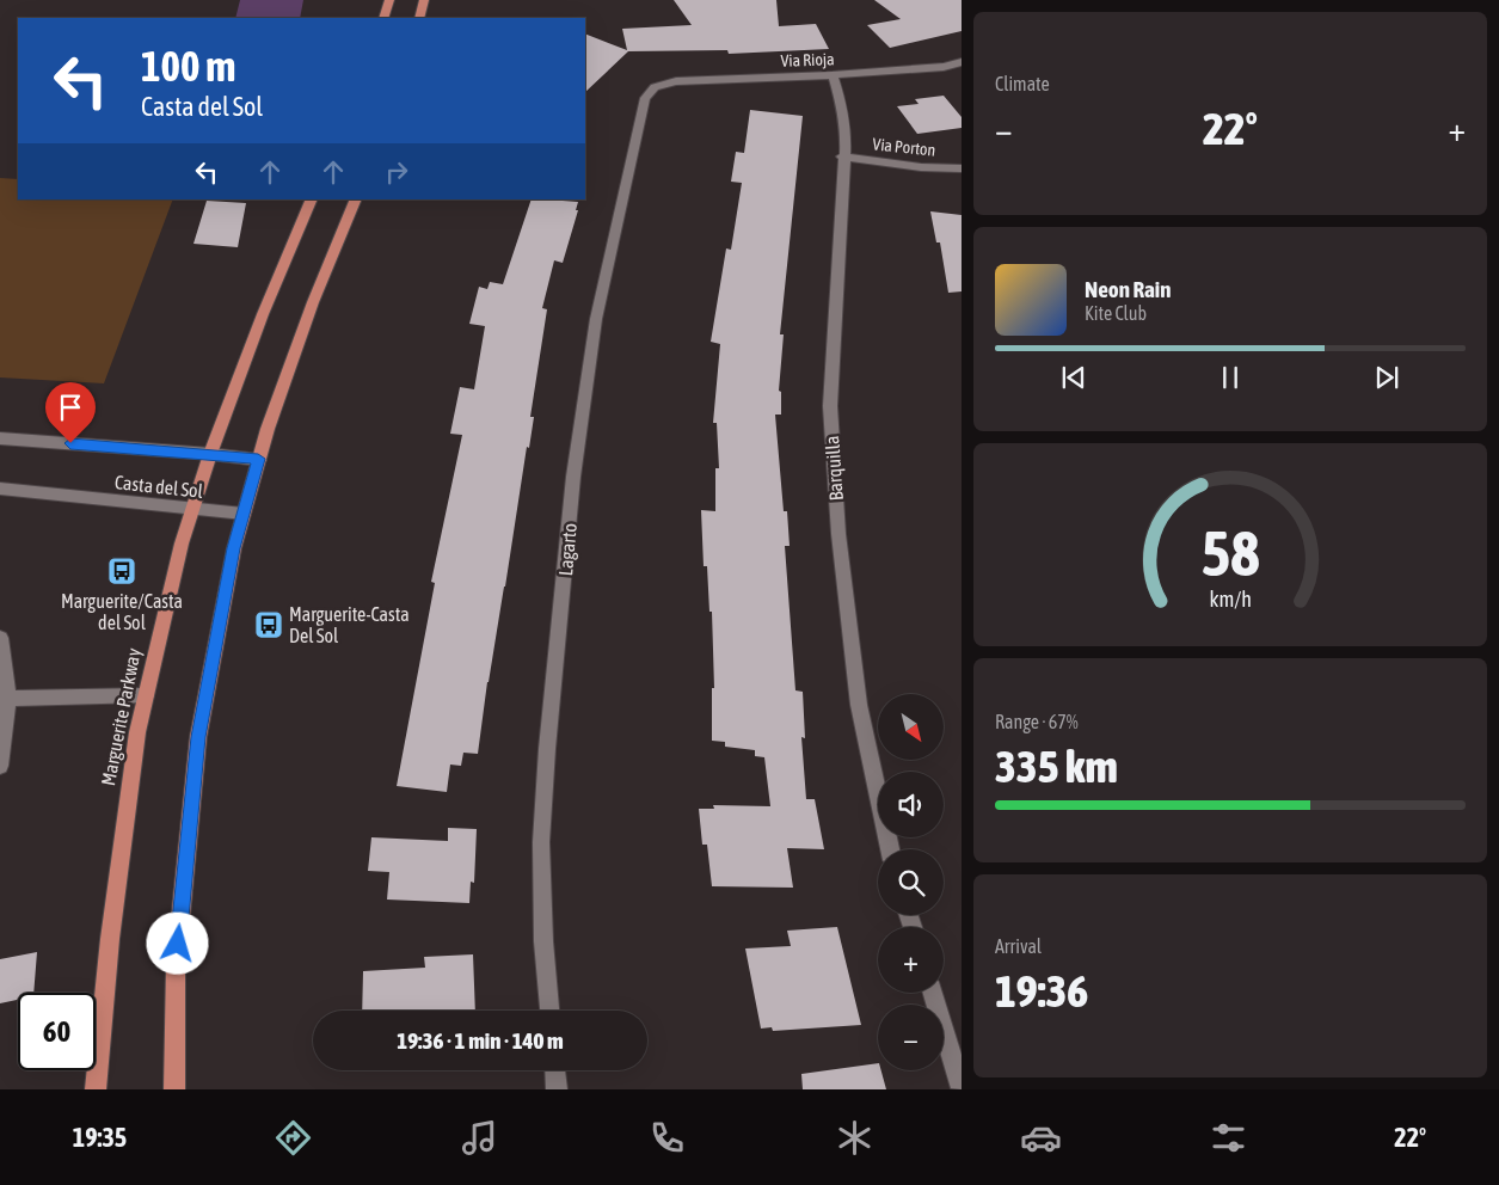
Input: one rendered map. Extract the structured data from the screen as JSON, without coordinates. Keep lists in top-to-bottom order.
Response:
{
  "streets": {
    "main road": ["Marguerite Parkway"],
    "street": [
      "Via Rioja",
      "Via Porton",
      "Barquilla",
      "Casta del Sol",
      "Lagarto"
    ]
  },
  "crossings": [
    ["Via Rioja", "Barquilla"],
    ["Via Rioja", "Lagarto"],
    ["Via Porton", "Barquilla"],
    ["Casta del Sol", "Marguerite Parkway"]
  ],
  "places": {
    "bus stop": ["Marguerite/Casta del Sol", "Marguerite-Casta Del Sol"]
  },
  "north": "bottom right",
  "page": {
    "tile": [
      "Climate",
      ["Range · 67%", "335 km"],
      ["Arrival", "19:36"]
    ],
    "turn": ["100 m", "Casta del Sol"],
    "heat": ["−", "22°", "+"],
    "song": ["Neon Rain", "Kite Club"],
    "map_buttons": ["+", "−"],
    "limit": "60",
    "trip": "19:36 · 1 min · 140 m",
    "tabs": ["19:35", "22°"],
    "gauge": ["58", "km/h"]
  }
}
